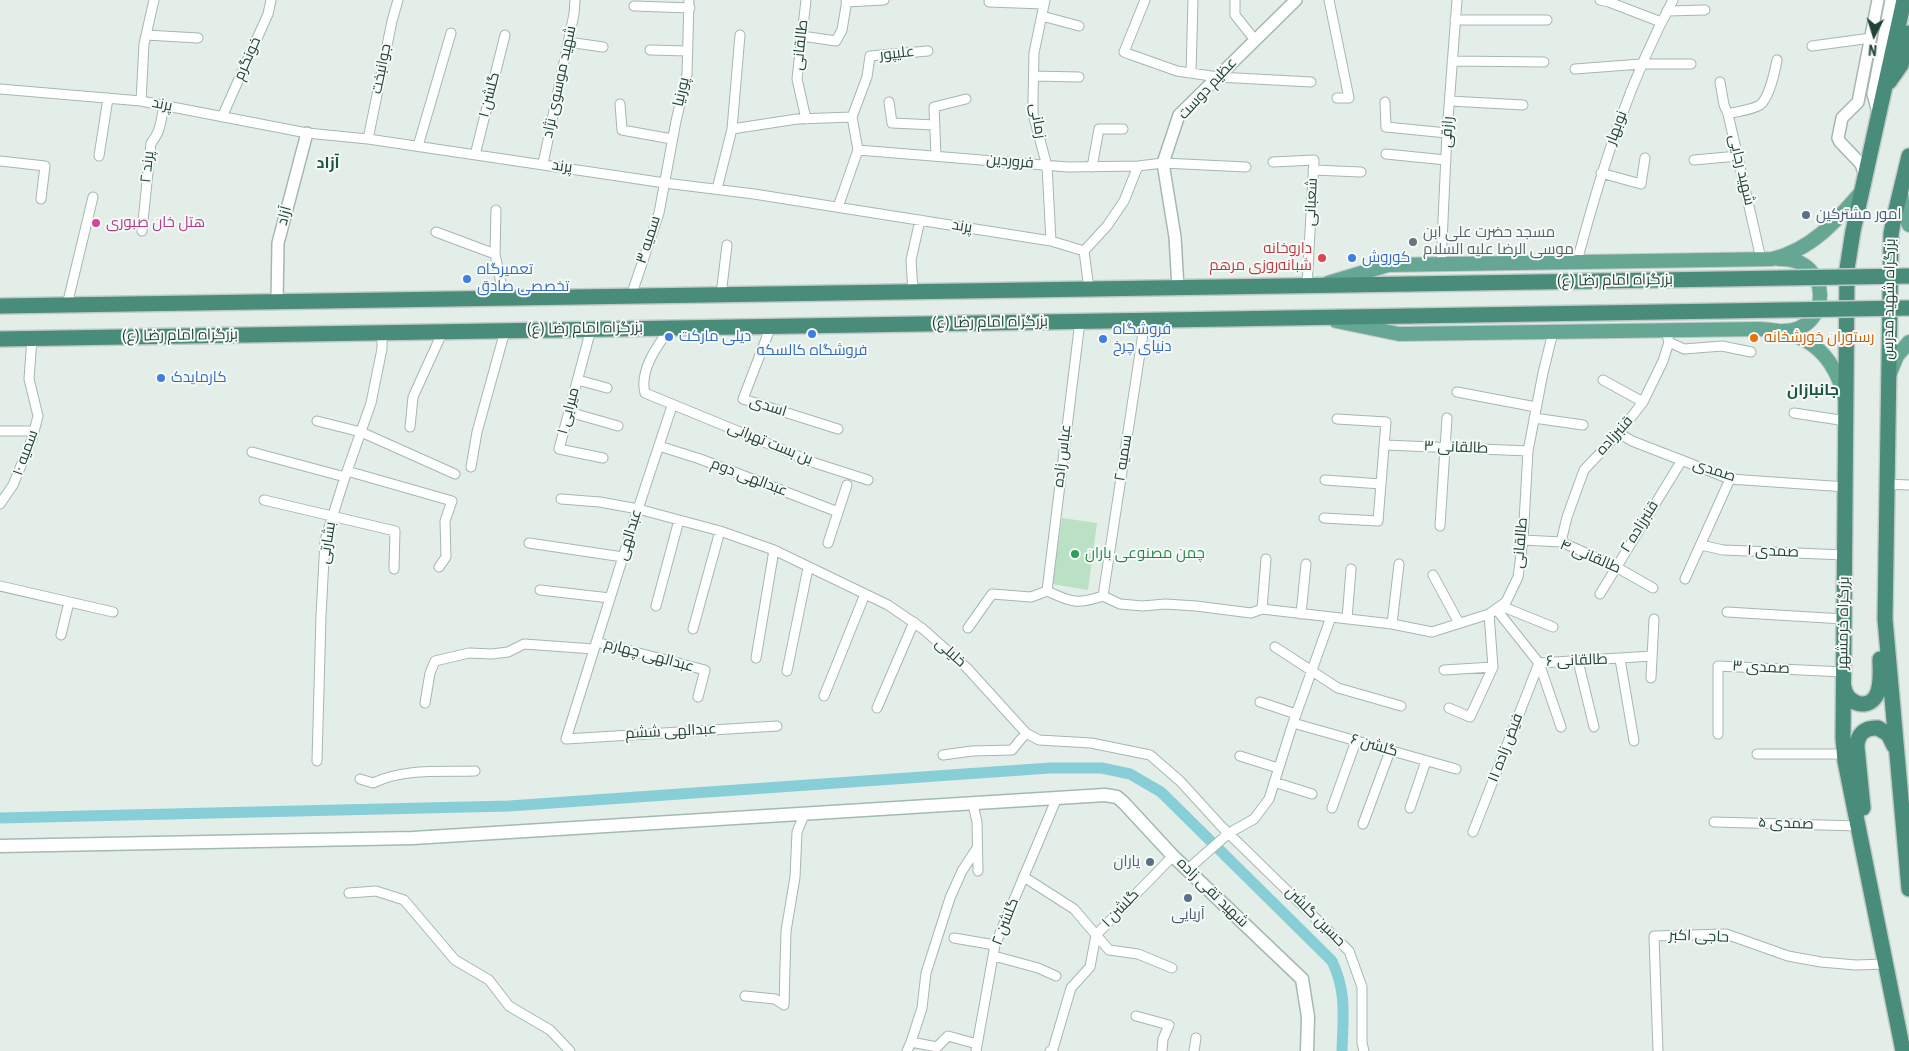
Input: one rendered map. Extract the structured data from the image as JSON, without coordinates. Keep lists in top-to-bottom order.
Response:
{
  "streets": {
    "highway": ["بزرگراه امام رضا (ع)", "بزرگراه شهید مدرس", "بزرگراه خرمشهر"],
    "main road": ["شهید تقی زاده"],
    "street": [
      "طالقانی",
      "علیپور",
      "خونگرم",
      "جوانبخت",
      "شهید موسوی نژاد",
      "عظیم دوست",
      "پورنیا",
      "گلشن ۱",
      "پرند",
      "زمانی",
      "نوبهار",
      "رازقی",
      "فروردین",
      "پرند ۲",
      "شهید رجایی",
      "شعبانی",
      "آزاد",
      "سمیه ۳",
      "اسدی",
      "میرابی ۱",
      "قنبرزاده",
      "بن بست تهرانی",
      "طالقانی ۳",
      "سمیه ۱۰",
      "عباس زاده",
      "سمیه ۲",
      "صمدی",
      "عبدالهی دوم",
      "قنبرزاده ۲",
      "عبدالهی",
      "بشارتی",
      "صمدی ۱",
      "طالقانی ۴",
      "خلیلی",
      "عبدالهی چهارم",
      "طالقانی ۶",
      "صمدی ۳",
      "عبدالهی ششم",
      "گلشن ۶",
      "فیض زاده ۱۱",
      "صمدی ۵",
      "حسین گلشن",
      "گلشن ۲",
      "حاجی اکبر"
    ]
  },
  "crossings": [
    ["طالقانی", "بزرگراه امام رضا (ع)"],
    ["طالقانی", "طالقانی ۳"],
    ["طالقانی", "طالقانی ۴"],
    ["طالقانی", "طالقانی ۶"],
    ["خونگرم", "پرند"],
    ["جوانبخت", "پرند"],
    ["شهید موسوی نژاد", "پرند"],
    ["عظیم دوست", "فروردین"],
    ["عظیم دوست", "بزرگراه امام رضا (ع)"],
    ["پورنیا", "پرند"],
    ["پورنیا", "سمیه ۳"],
    ["گلشن ۱", "پرند"],
    ["گلشن ۱", "شهید تقی زاده"],
    ["پرند", "زمانی"],
    ["پرند", "پرند ۲"],
    ["پرند", "آزاد"],
    ["پرند", "سمیه ۳"],
    ["زمانی", "فروردین"],
    ["نوبهار", "بزرگراه امام رضا (ع)"],
    ["رازقی", "بزرگراه امام رضا (ع)"],
    ["شهید رجایی", "بزرگراه امام رضا (ع)"],
    ["شعبانی", "بزرگراه امام رضا (ع)"],
    ["آزاد", "بزرگراه امام رضا (ع)"],
    ["سمیه ۳", "بزرگراه امام رضا (ع)"],
    ["بزرگراه امام رضا (ع)", "اسدی"],
    ["بزرگراه امام رضا (ع)", "میرابی ۱"],
    ["بزرگراه امام رضا (ع)", "قنبرزاده"],
    ["بزرگراه امام رضا (ع)", "سمیه ۱۰"],
    ["بزرگراه امام رضا (ع)", "عباس زاده"],
    ["بزرگراه امام رضا (ع)", "سمیه ۲"],
    ["بزرگراه امام رضا (ع)", "بشارتی"],
    ["بزرگراه امام رضا (ع)", "بزرگراه خرمشهر"],
    ["قنبرزاده", "صمدی"],
    ["قنبرزاده", "طالقانی ۴"],
    ["بن بست تهرانی", "عبدالهی"],
    ["صمدی", "قنبرزاده ۲"],
    ["صمدی", "بزرگراه خرمشهر"],
    ["عبدالهی دوم", "عبدالهی"],
    ["قنبرزاده ۲", "طالقانی ۴"],
    ["عبدالهی", "خلیلی"],
    ["عبدالهی", "عبدالهی چهارم"],
    ["عبدالهی", "عبدالهی ششم"],
    ["صمدی ۱", "بزرگراه خرمشهر"],
    ["بزرگراه خرمشهر", "صمدی ۳"],
    ["بزرگراه خرمشهر", "صمدی ۵"],
    ["بزرگراه خرمشهر", "حاجی اکبر"],
    ["خلیلی", "حسین گلشن"],
    ["طالقانی ۶", "فیض زاده ۱۱"],
    ["شهید تقی زاده", "گلشن ۲"]
  ],
  "districts": ["آزاد", "جانبازان"],
  "places": [
    "امور مشترکین",
    "هتل خان صبوری",
    "مسجد حضرت علی ابن موسی الرضا علیه السلام",
    "داروخانه شبانه‌روزی مرهم",
    "کوروش",
    "تعمیرگاه تخصصی صادق",
    "فروشگاه کالسکه",
    "دیلی مارکت",
    "رستوران خورشخانه",
    "فروشگاه دنیای چرخ",
    "کارمایدک",
    "چمن مصنوعی باران",
    "یاران",
    "آریایی"
  ],
  "north": "bottom"
}
